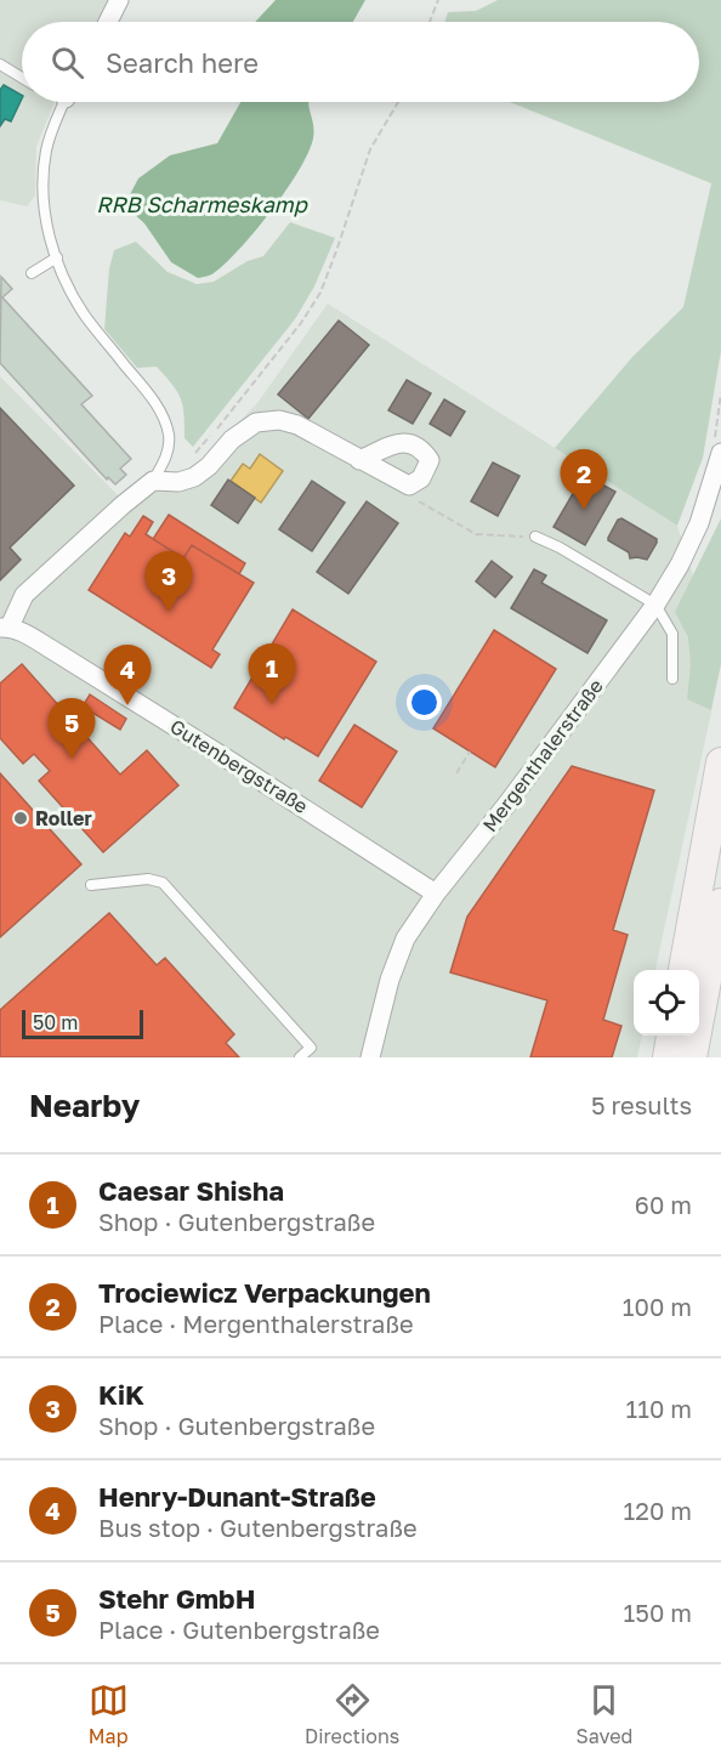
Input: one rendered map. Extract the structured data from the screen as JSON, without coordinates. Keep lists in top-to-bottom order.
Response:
{
  "streets": {
    "street": ["Mergenthalerstraße", "Gutenbergstraße"]
  },
  "crossings": [
    ["Mergenthalerstraße", "Gutenbergstraße"]
  ],
  "water": ["RRB Scharmeskamp"],
  "places": ["Roller"],
  "scale_bar": "50 m",
  "page": {
    "search": "Search here",
    "pins": [
      "2",
      "3",
      "1",
      "4",
      "5"
    ],
    "scale": "50 m",
    "heading": ["Nearby", "5 results"],
    "list": [
      {
        "mark": "1",
        "name": "Caesar Shisha",
        "note": "Shop · Gutenbergstraße",
        "value": "60 m"
      },
      {
        "mark": "2",
        "name": "Trociewicz Verpackungen",
        "note": "Place · Mergenthalerstraße",
        "value": "100 m"
      },
      {
        "mark": "3",
        "name": "KiK",
        "note": "Shop · Gutenbergstraße",
        "value": "110 m"
      },
      {
        "mark": "4",
        "name": "Henry-Dunant-Straße",
        "note": "Bus stop · Gutenbergstraße",
        "value": "120 m"
      },
      {
        "mark": "5",
        "name": "Stehr GmbH",
        "note": "Place · Gutenbergstraße",
        "value": "150 m"
      }
    ],
    "nav": ["Map", "Directions", "Saved"]
  }
}
